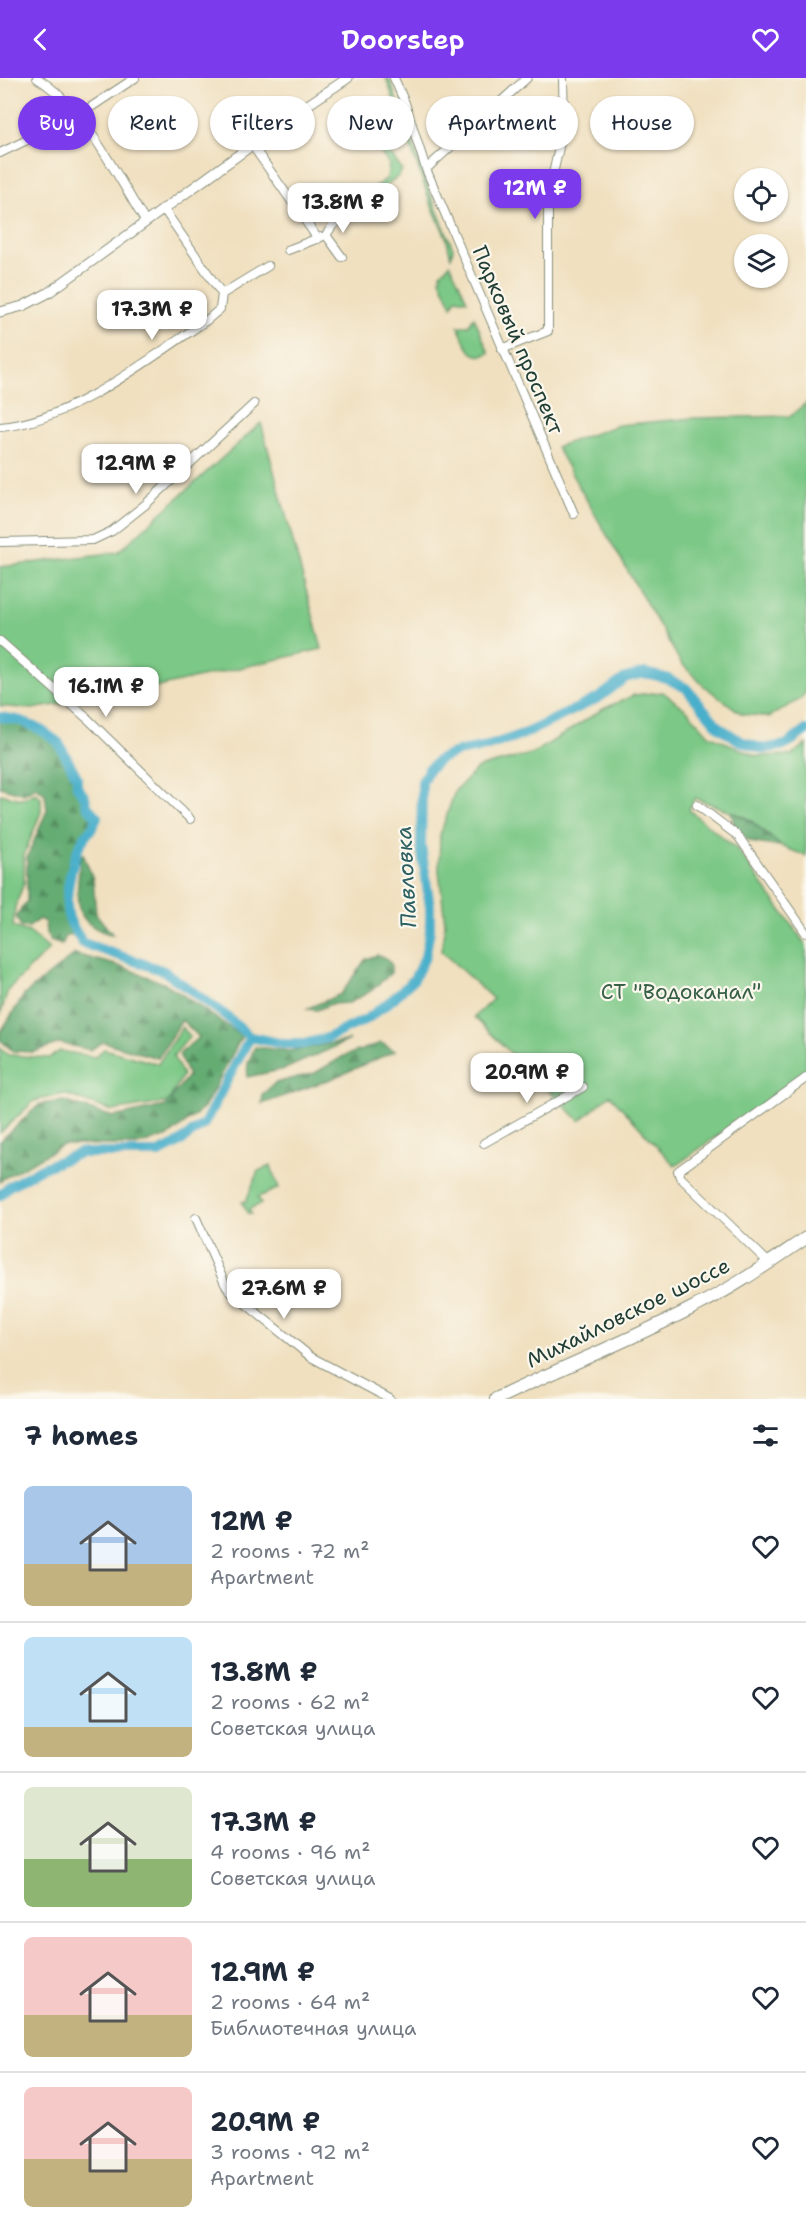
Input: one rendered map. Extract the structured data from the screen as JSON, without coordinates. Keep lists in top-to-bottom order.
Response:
{
  "streets": {
    "main road": ["Михайловское шоссе"],
    "street": ["Парковый проспект"]
  },
  "water": ["Павловка"],
  "parks": ["СТ \"Водоканал\""],
  "page": {
    "header": "Doorstep",
    "chip": [
      "Buy",
      "Rent",
      "Filters",
      "New",
      "Apartment",
      "House"
    ],
    "price": [
      "12M ₽",
      "13.8M ₽",
      "17.3M ₽",
      "12.9M ₽",
      "16.1M ₽",
      "20.9M ₽",
      "27.6M ₽"
    ],
    "heading": "7 homes",
    "list": [
      {
        "name": "12M ₽",
        "note": "2 rooms · 72 m² · Apartment"
      },
      {
        "name": "13.8M ₽",
        "note": "2 rooms · 62 m² · Советская улица"
      },
      {
        "name": "17.3M ₽",
        "note": "4 rooms · 96 m² · Советская улица"
      },
      {
        "name": "12.9M ₽",
        "note": "2 rooms · 64 m² · Библиотечная улица"
      },
      {
        "name": "20.9M ₽",
        "note": "3 rooms · 92 m² · Apartment"
      }
    ]
  }
}
